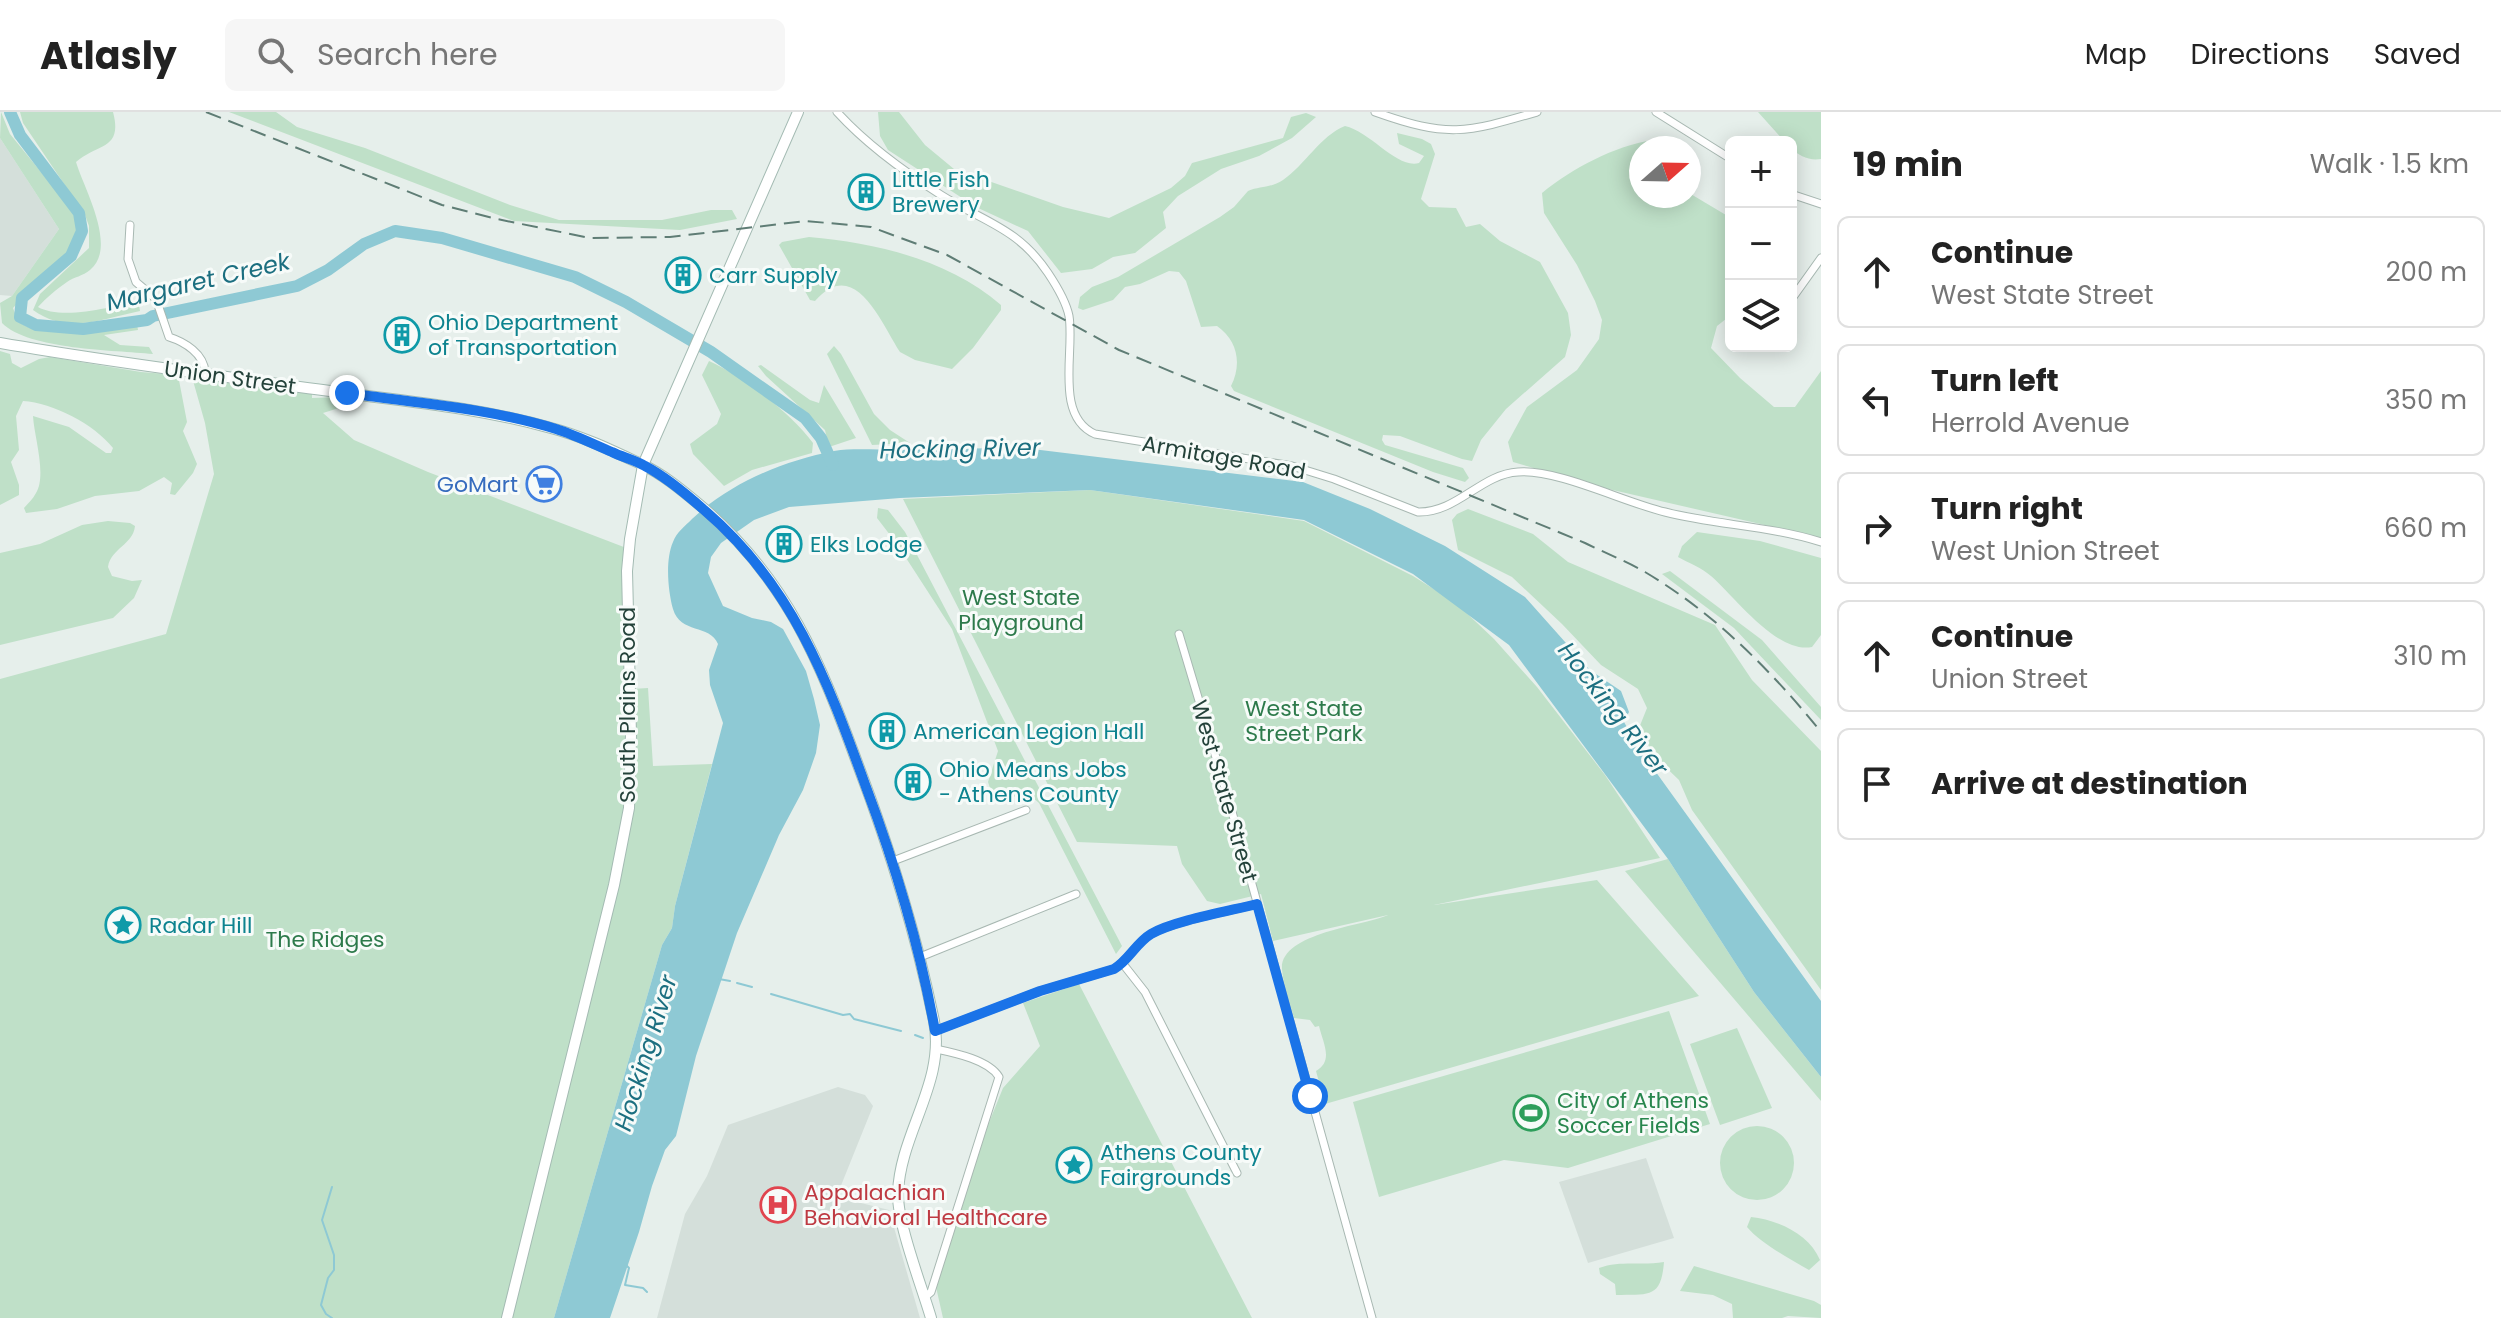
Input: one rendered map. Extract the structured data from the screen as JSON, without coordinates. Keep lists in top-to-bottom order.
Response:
{
  "streets": {
    "main road": ["Union Street", "South Plains Road"],
    "street": ["Armitage Road", "West State Street"]
  },
  "crossings": [
    ["Union Street", "South Plains Road"]
  ],
  "water": ["Margaret Creek", "Hocking River"],
  "parks": ["West State Playground", "West State Street Park", "The Ridges"],
  "places": {
    "building": [
      "Little Fish Brewery",
      "Carr Supply",
      "Ohio Department of Transportation",
      "Elks Lodge",
      "American Legion Hall",
      "Ohio Means Jobs - Athens County"
    ],
    "supermarket": ["GoMart"],
    "place": ["Radar Hill", "Athens County Fairgrounds"],
    "sports": ["City of Athens Soccer Fields"],
    "hospital": ["Appalachian Behavioral Healthcare"]
  },
  "north": "right",
  "page": {
    "header": "Atlasly",
    "search": "Search here",
    "nav": ["Map", "Directions", "Saved"],
    "heading": ["19 min", "Walk · 1.5 km"],
    "map_buttons": ["+", "−"],
    "list": [
      ["Continue", "West State Street", "200 m"],
      ["Turn left", "Herrold Avenue", "350 m"],
      ["Turn right", "West Union Street", "660 m"],
      ["Continue", "Union Street", "310 m"],
      "Arrive at destination"
    ]
  }
}
